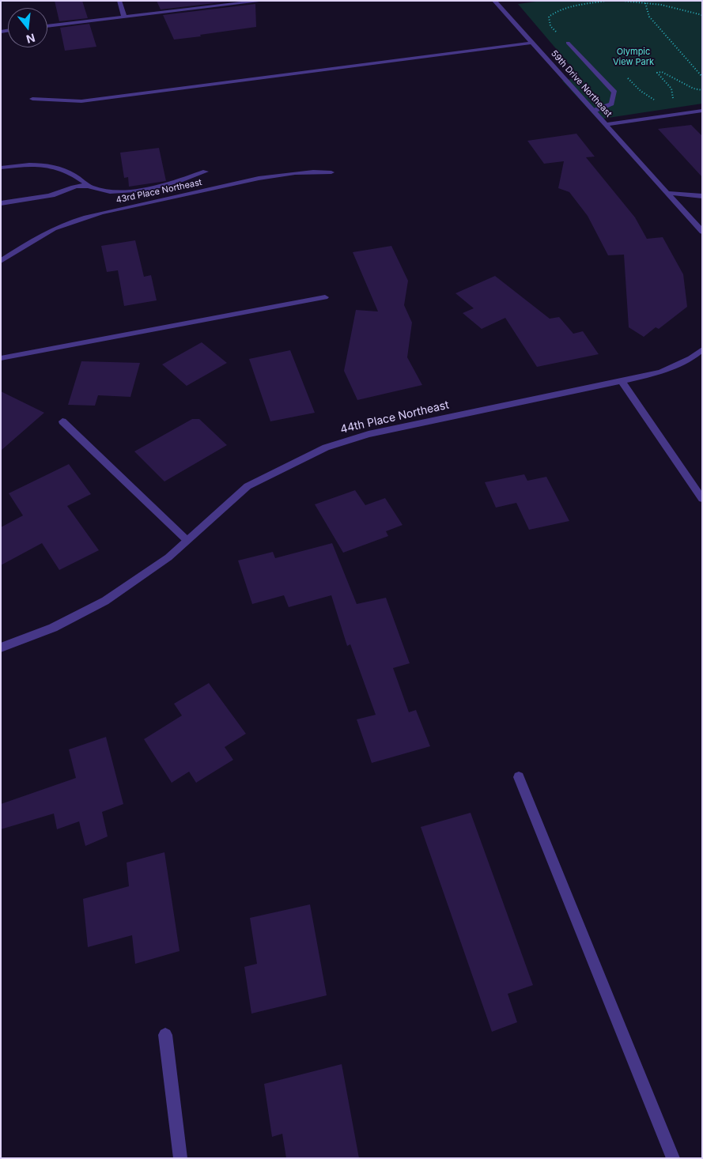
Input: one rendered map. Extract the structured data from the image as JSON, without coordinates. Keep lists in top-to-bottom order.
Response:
{
  "streets": {
    "street": ["59th Drive Northeast", "43rd Place Northeast", "44th Place Northeast"]
  },
  "parks": ["Olympic View Park"],
  "north": "bottom"
}
